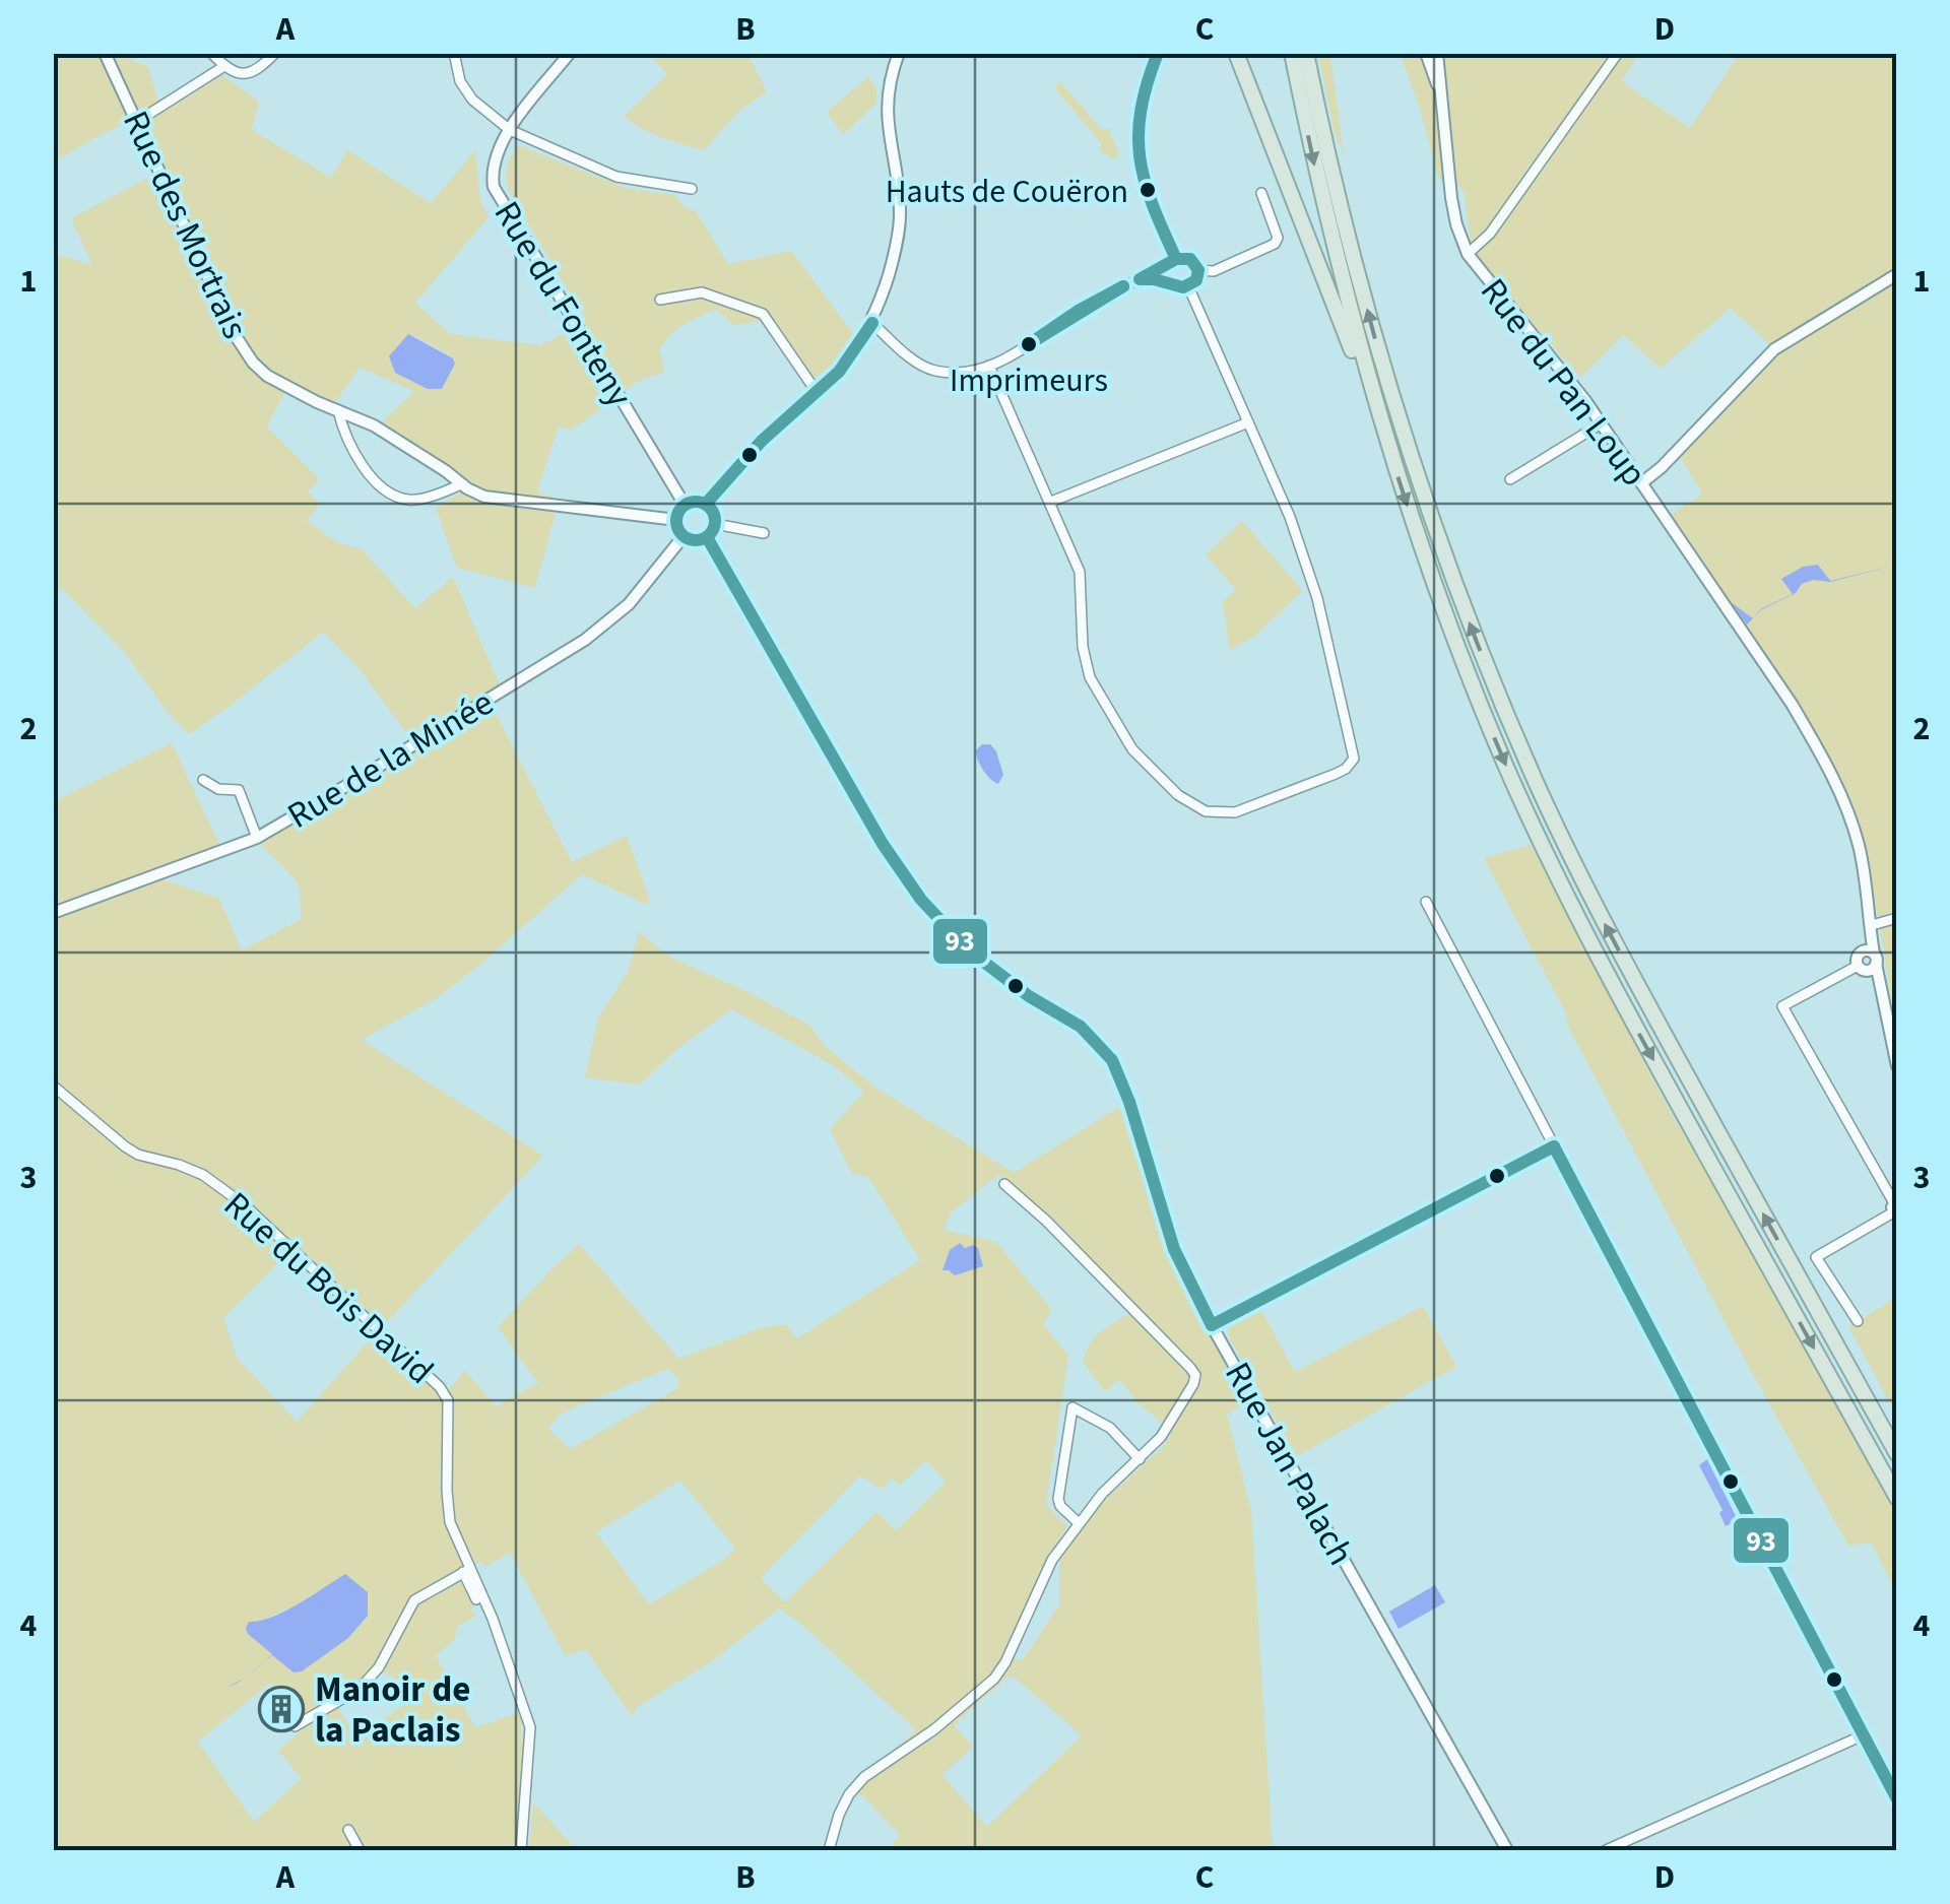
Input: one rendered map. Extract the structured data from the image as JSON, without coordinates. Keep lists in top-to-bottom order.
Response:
{
  "streets": {
    "street": [
      "Rue des Mortrais",
      "Rue du Fonteny",
      "Rue du Pan Loup",
      "Rue de la Minée",
      "Rue du Bois David",
      "Rue Jan Palach"
    ]
  },
  "crossings": [
    ["Rue des Mortrais", "Rue du Fonteny"],
    ["Rue des Mortrais", "Rue de la Minée"],
    ["Rue des Mortrais", "Rue Jan Palach"],
    ["Rue du Fonteny", "Rue de la Minée"],
    ["Rue du Fonteny", "Rue Jan Palach"],
    ["Rue de la Minée", "Rue Jan Palach"]
  ],
  "places": {
    "other": ["Hauts de Couëron", "Imprimeurs"],
    "building": ["Manoir de la Paclais"]
  },
  "lines": ["transit line 93"],
  "grid": {
    "columns": [
      "A",
      "B",
      "C",
      "D"
    ],
    "rows": [
      "1",
      "2",
      "3",
      "4"
    ]
  }
}
